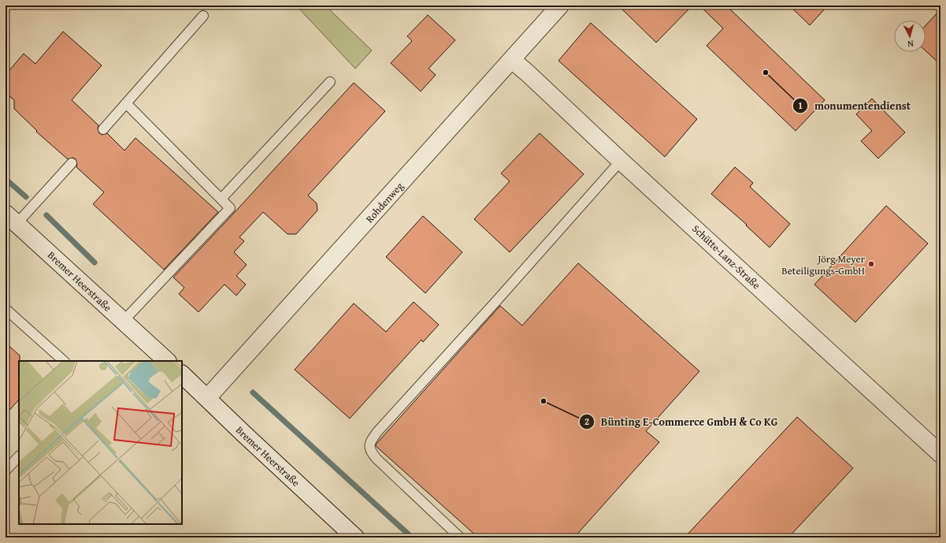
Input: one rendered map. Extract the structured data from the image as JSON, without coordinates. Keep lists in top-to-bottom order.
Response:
{
  "streets": {
    "street": ["Rohdenweg", "Schütte-Lanz-Straße", "Bremer Heerstraße"]
  },
  "crossings": [
    ["Rohdenweg", "Schütte-Lanz-Straße"],
    ["Rohdenweg", "Bremer Heerstraße"]
  ],
  "places": ["monumentendienst", "Jörg Meyer Beteiligungs-GmbH", "Bünting E-Commerce GmbH & Co KG"],
  "north": "bottom"
}
